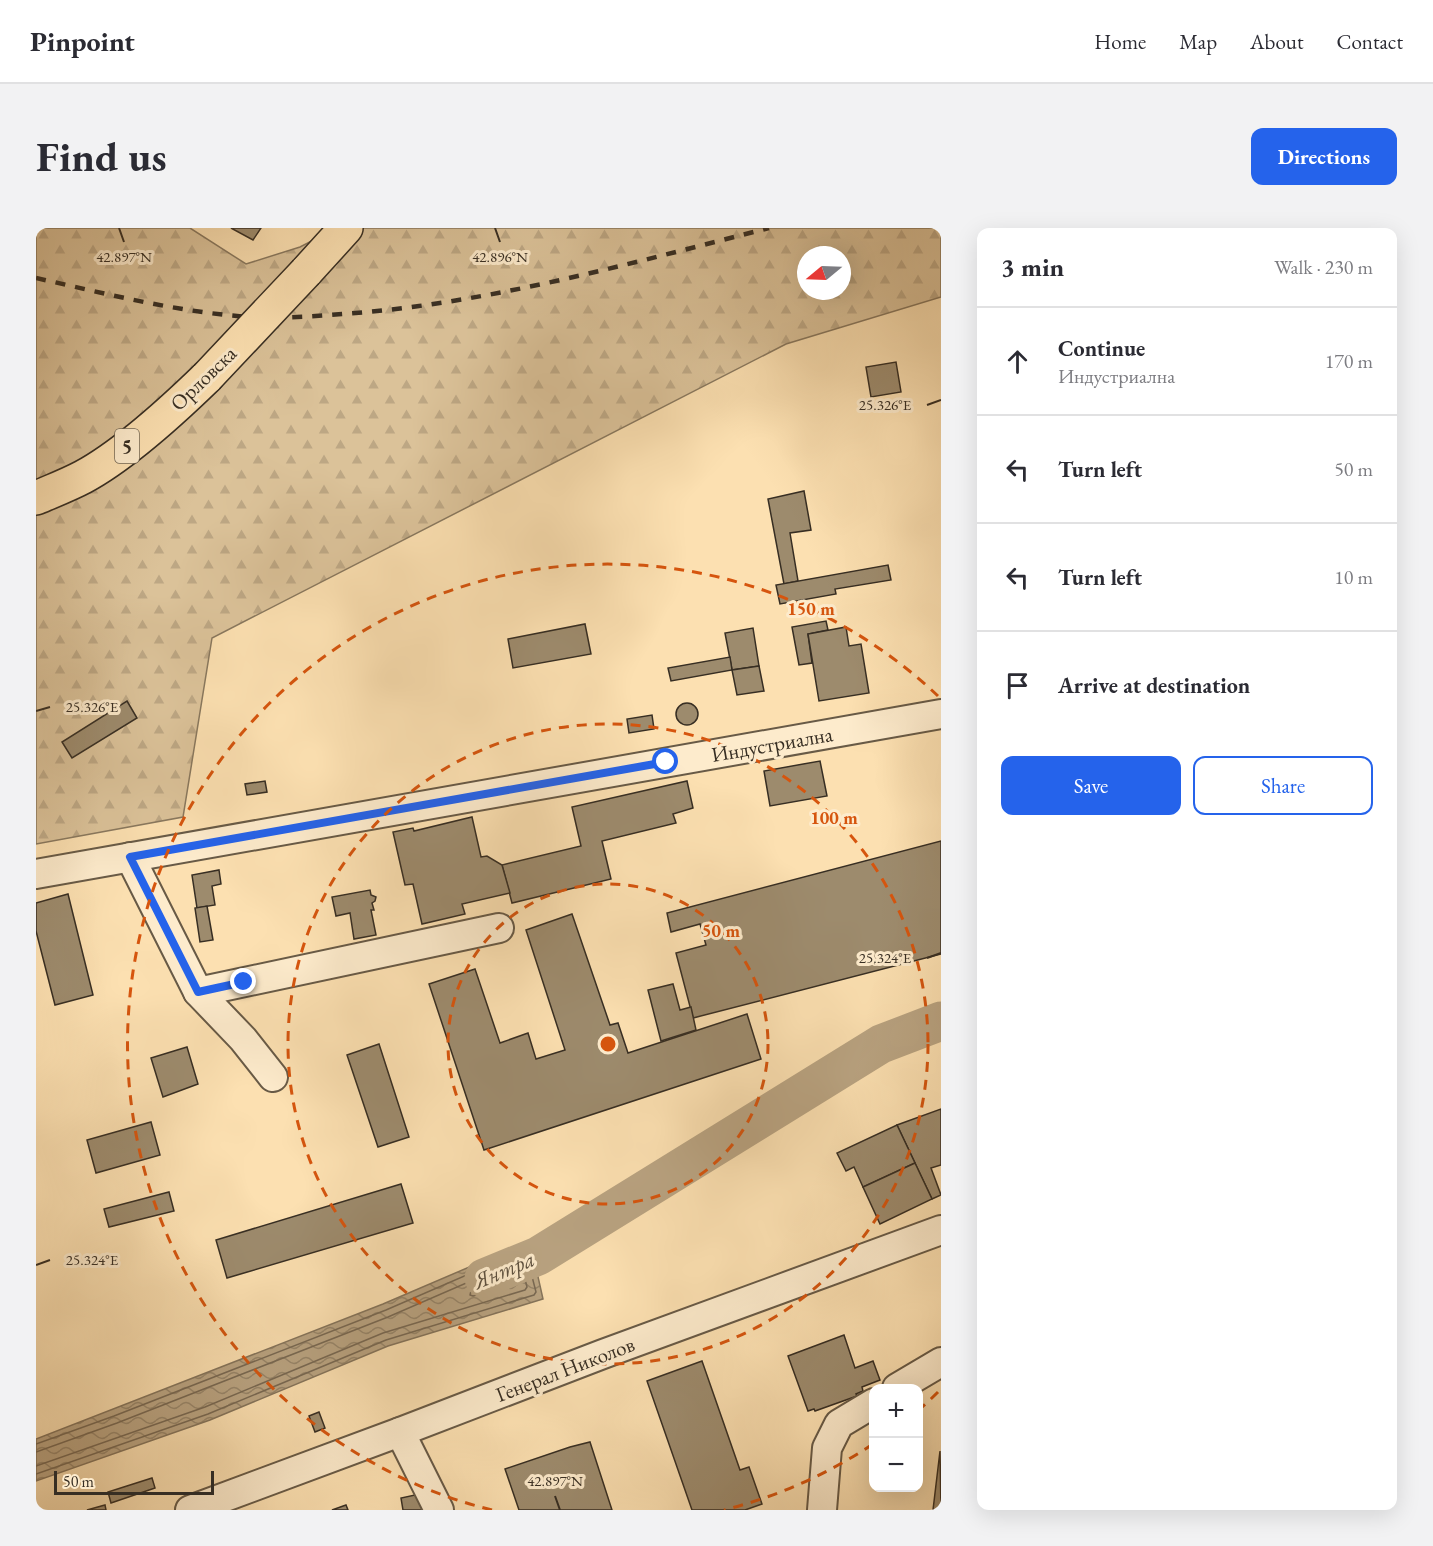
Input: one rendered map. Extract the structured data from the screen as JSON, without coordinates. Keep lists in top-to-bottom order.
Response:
{
  "streets": {
    "main road": ["Орловска", "5"],
    "street": ["Индустриална", "Генерал Николов"]
  },
  "water": ["Янтра"],
  "scale_bar": "50 m",
  "north": "left",
  "page": {
    "header": "Pinpoint",
    "nav": [
      "Home",
      "Map",
      "About",
      "Contact"
    ],
    "buttons": [
      "Directions",
      ["Save", "Share"]
    ],
    "title": "Find us",
    "heading": ["3 min", "Walk · 230 m"],
    "list": [
      ["Continue", "Индустриална", "170 m"],
      ["Turn left", "50 m"],
      ["Turn left", "10 m"],
      "Arrive at destination"
    ],
    "map_buttons": ["+", "−"],
    "scale": "50 m"
  },
  "coordinates": [
    "42.897°N",
    "42.896°N",
    "25.326°E",
    "25.324°E"
  ],
  "rings": ["150 m", "100 m", "50 m"]
}
